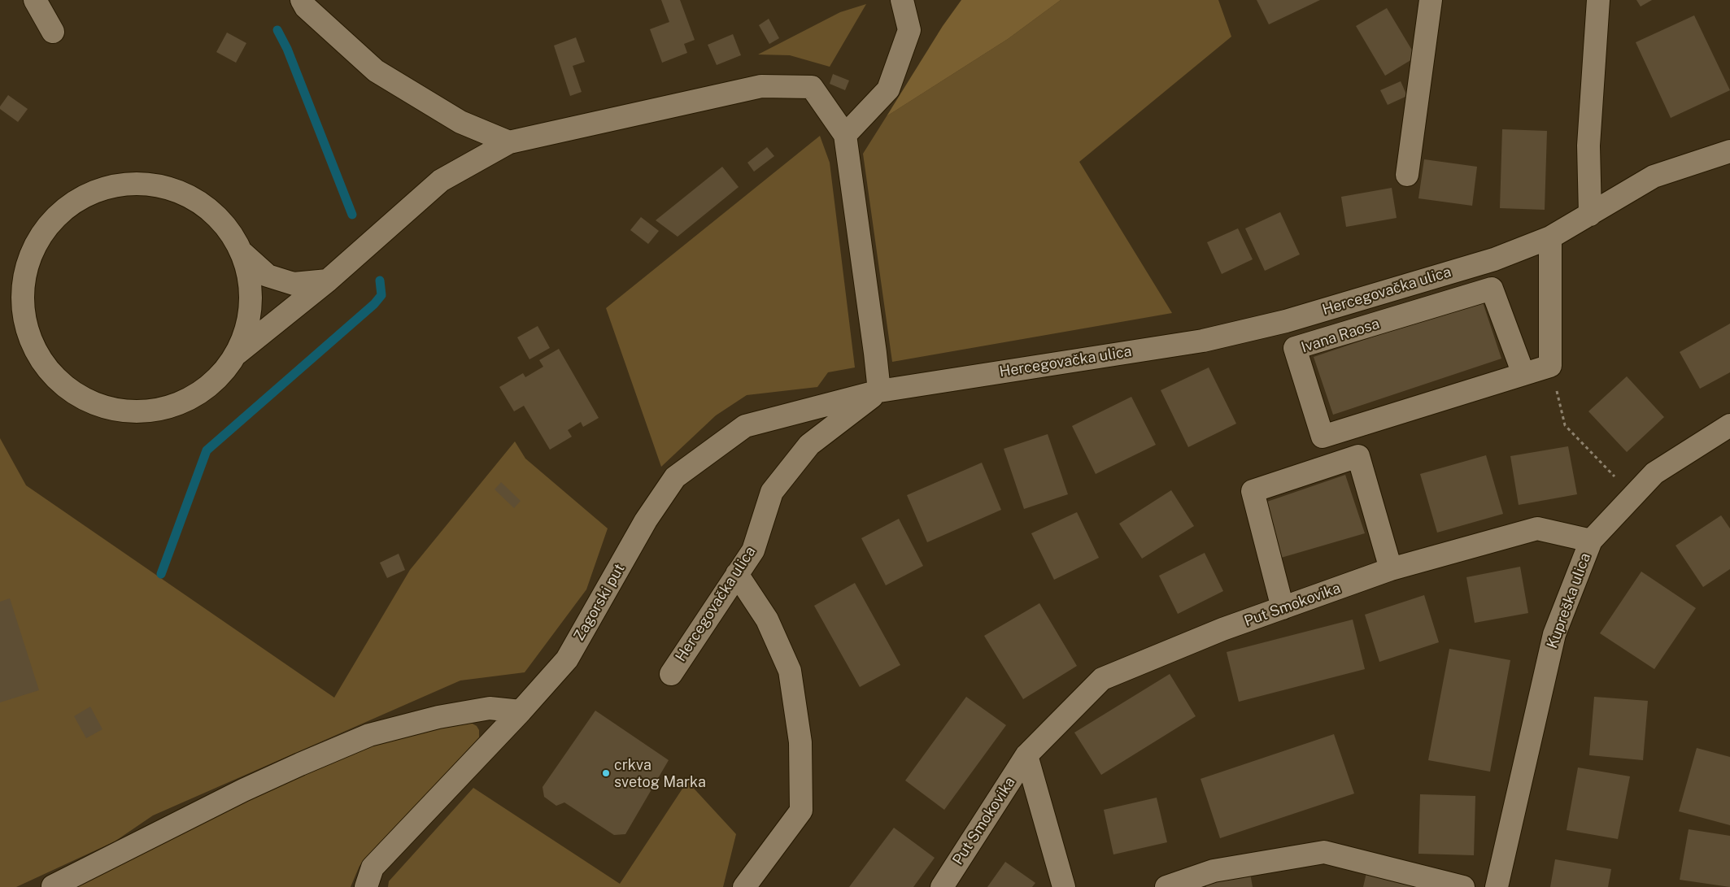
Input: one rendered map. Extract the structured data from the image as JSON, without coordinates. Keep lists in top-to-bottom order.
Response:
{
  "streets": {
    "street": [
      "Hercegovačka ulica",
      "Ivana Raosa",
      "Kupreška ulica",
      "Zagorski put",
      "Put Smokovika"
    ]
  },
  "crossings": [
    ["Hercegovačka ulica", "Zagorski put"],
    ["Kupreška ulica", "Put Smokovika"]
  ],
  "places": ["crkva svetog Marka"]
}
